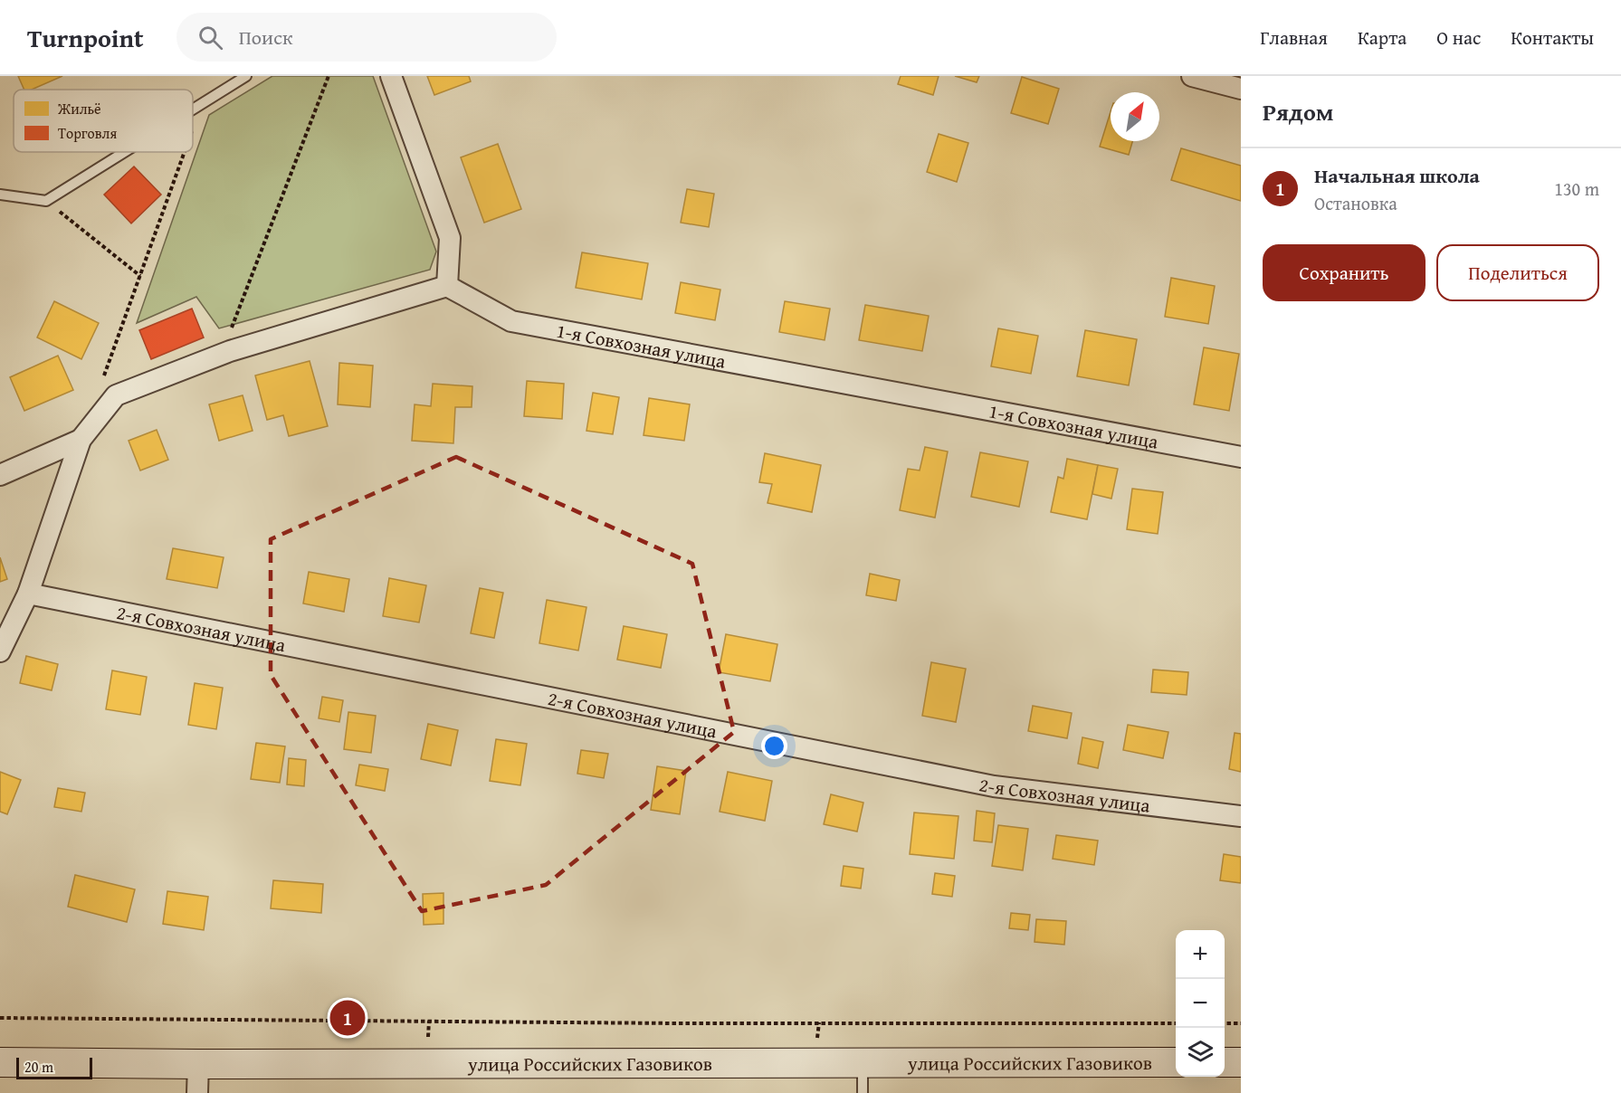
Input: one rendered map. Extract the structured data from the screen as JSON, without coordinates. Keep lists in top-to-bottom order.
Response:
{
  "streets": {
    "main road": ["улица Российских Газовиков"],
    "street": ["1-я Совхозная улица", "2-я Совхозная улица"]
  },
  "legend": ["Жильё", "Торговля"],
  "scale_bar": "20 m",
  "north": "top right",
  "page": {
    "header": "Turnpoint",
    "search": "Поиск",
    "nav": [
      "Главная",
      "Карта",
      "О нас",
      "Контакты"
    ],
    "heading": "Рядом",
    "list": [
      {
        "mark": "1",
        "name": "Начальная школа",
        "note": "Остановка",
        "value": "130 m"
      }
    ],
    "buttons": ["Сохранить", "Поделиться"],
    "map_buttons": ["+", "−"],
    "pins": "1",
    "scale": "20 m"
  }
}
